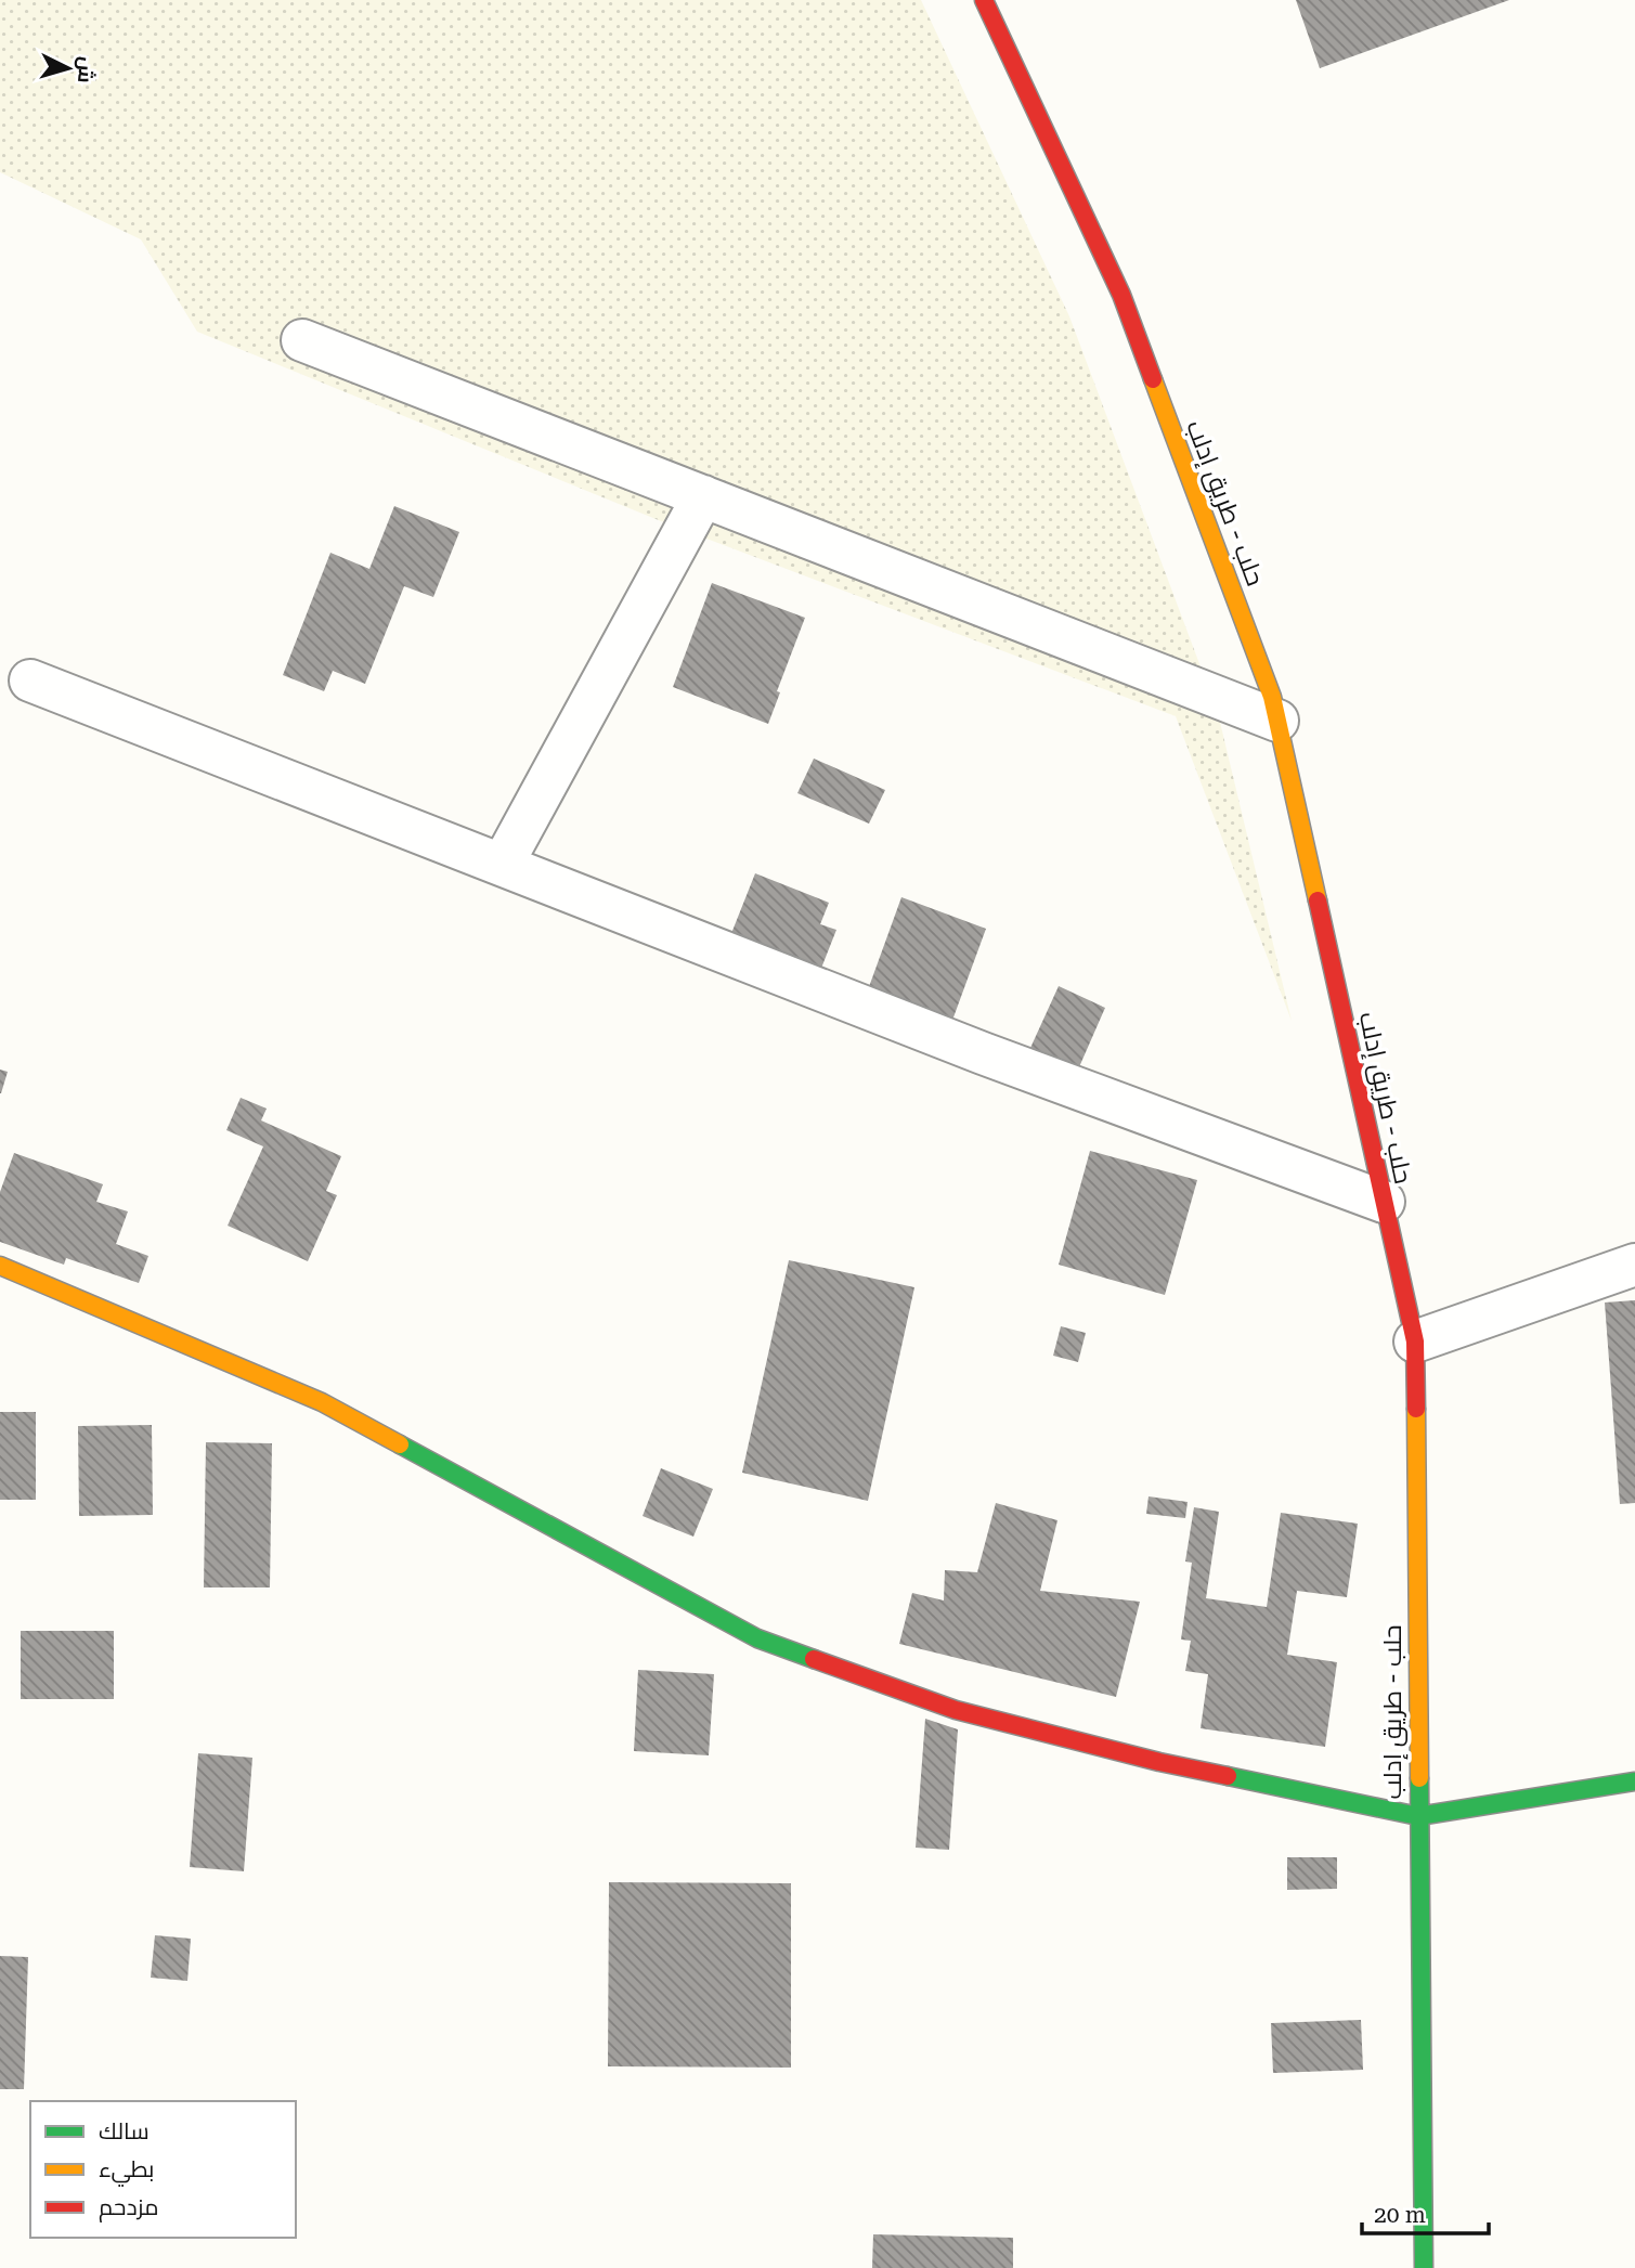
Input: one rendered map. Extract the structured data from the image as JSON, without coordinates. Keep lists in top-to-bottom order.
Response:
{
  "streets": {
    "main road": ["حلب - طريق إدلب"]
  },
  "legend": ["سالك", "بطيء", "مزدحم"],
  "scale_bar": "20 m",
  "north": "right"
}
